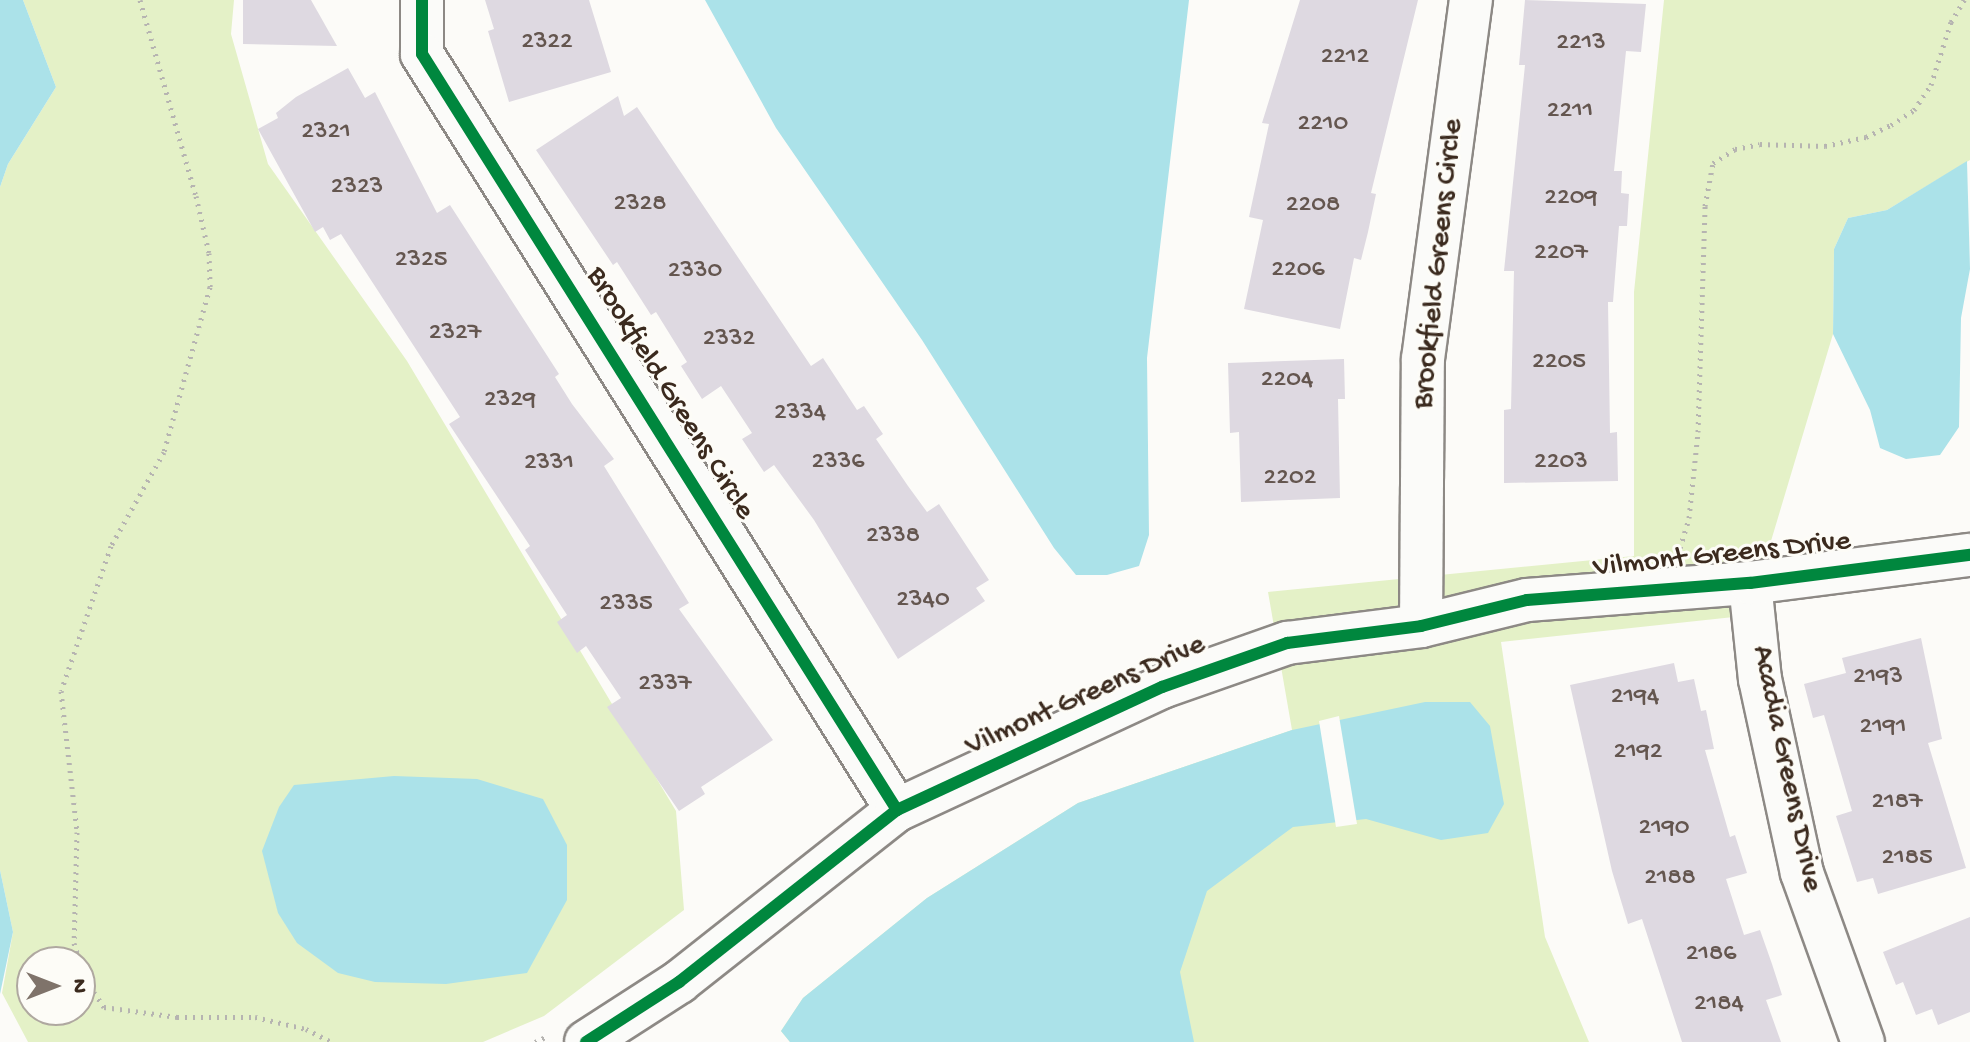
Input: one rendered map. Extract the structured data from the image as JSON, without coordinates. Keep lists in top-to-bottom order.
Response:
{
  "streets": {
    "street": ["Brookfield Greens Circle", "Vilmont Greens Drive", "Acadia Greens Drive"]
  },
  "crossings": [
    ["Brookfield Greens Circle", "Vilmont Greens Drive"],
    ["Vilmont Greens Drive", "Acadia Greens Drive"]
  ],
  "house_numbers": [
    "2322",
    "2213",
    "2212",
    "2211",
    "2210",
    "2321",
    "2323",
    "2209",
    "2328",
    "2208",
    "2207",
    "2325",
    "2206",
    "2330",
    "2327",
    "2332",
    "2205",
    "2204",
    "2329",
    "2334",
    "2336",
    "2203",
    "2331",
    "2202",
    "2338",
    "2340",
    "2335",
    "2193",
    "2337",
    "2194",
    "2191",
    "2192",
    "2187",
    "2190",
    "2185",
    "2188",
    "2186",
    "2184"
  ],
  "north": "right"
}
